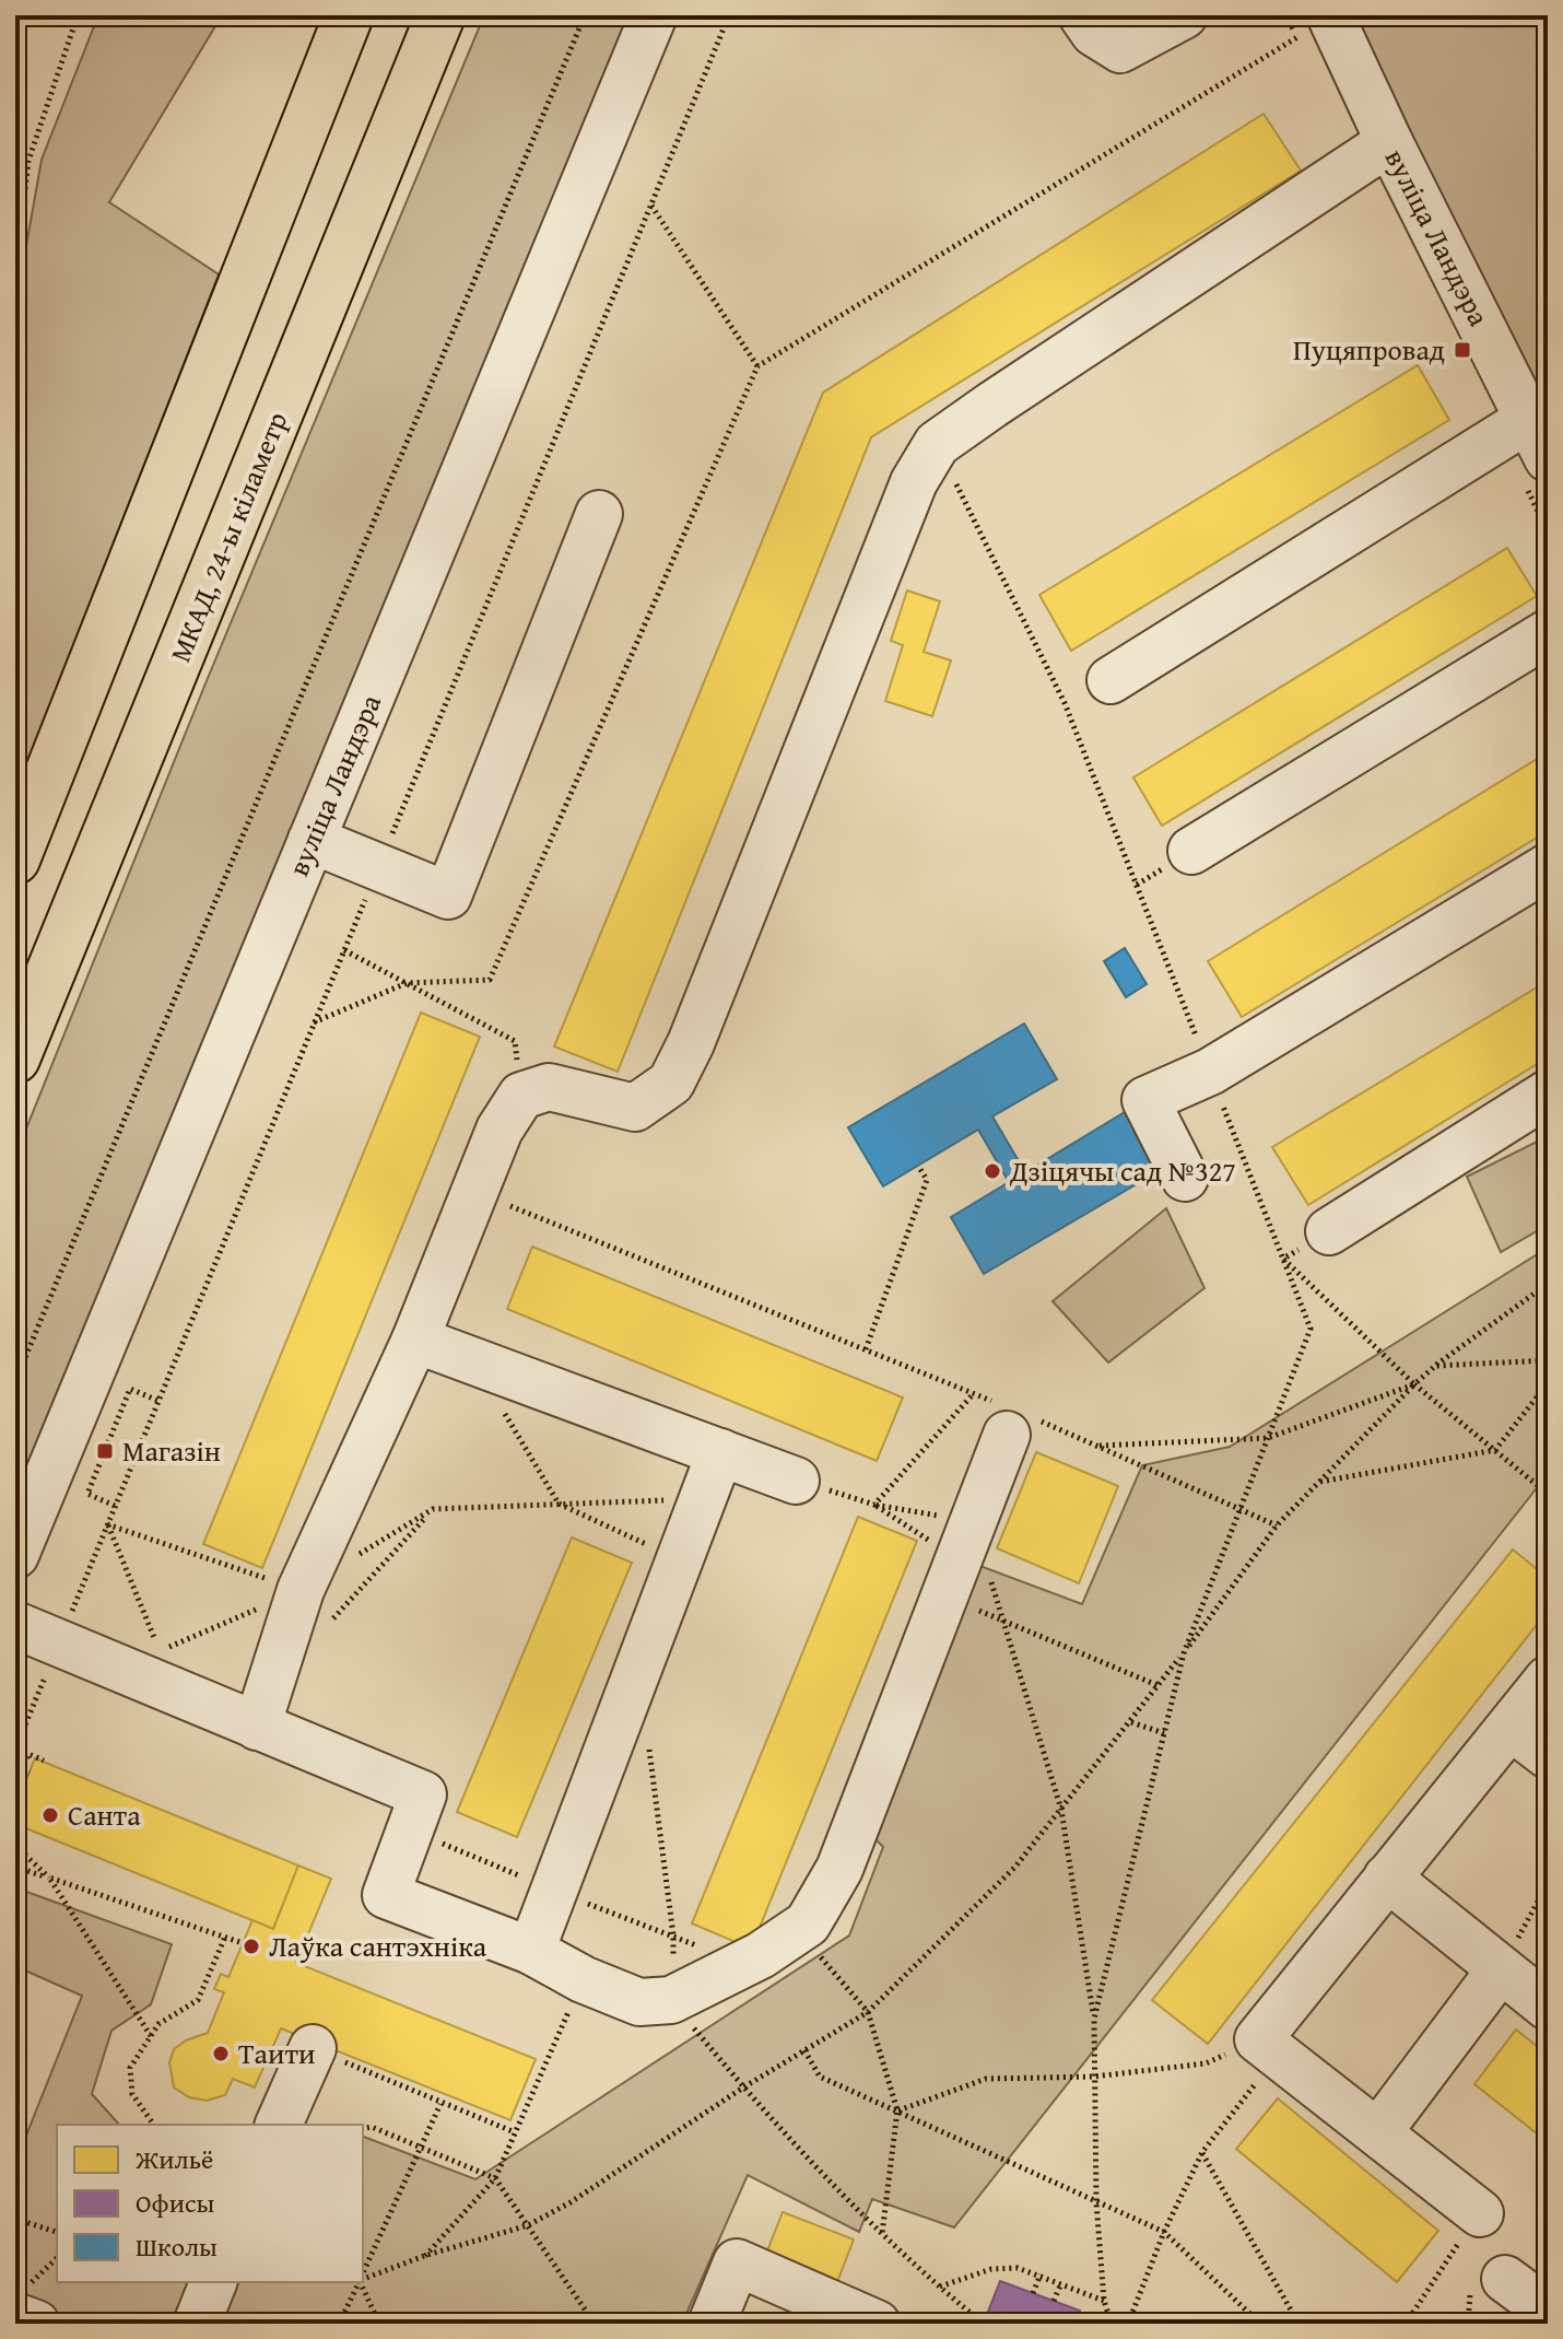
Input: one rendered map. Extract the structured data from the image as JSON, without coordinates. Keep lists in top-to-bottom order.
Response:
{
  "streets": {
    "highway": ["МКАД, 24-ы кіламетр"],
    "street": ["вуліца Ландэра"]
  },
  "places": {
    "transit": ["Пуцяпровад", "Магазін"],
    "other": [
      "Дзіцячы сад №327",
      "Санта",
      "Лаўка сантэхніка",
      "Таити"
    ]
  },
  "legend": ["Жильё", "Офисы", "Школы"]
}
